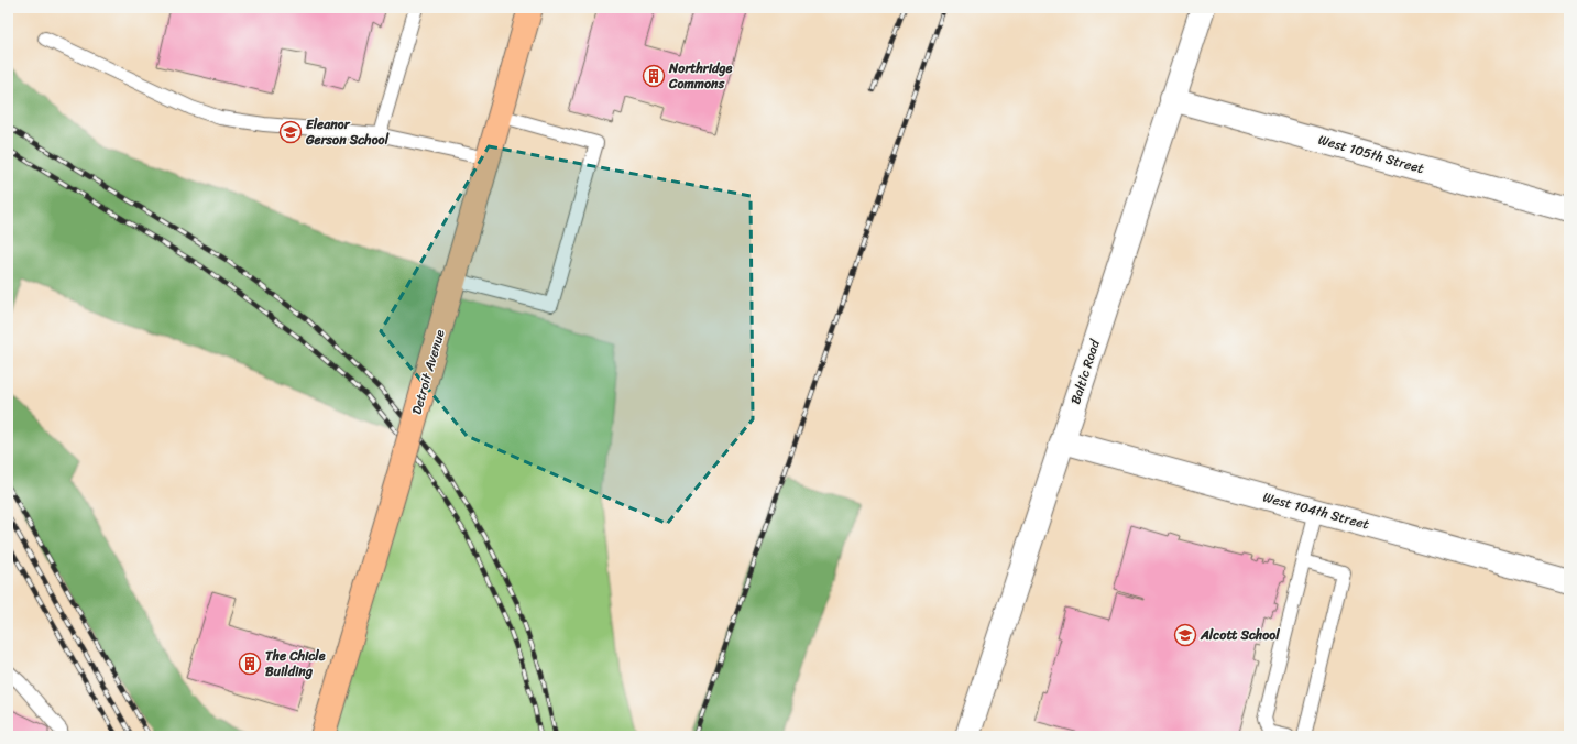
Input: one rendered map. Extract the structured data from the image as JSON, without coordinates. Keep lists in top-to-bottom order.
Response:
{
  "streets": {
    "main road": ["Detroit Avenue"],
    "street": ["West 105th Street", "Baltic Road", "West 104th Street"]
  },
  "crossings": [
    ["West 105th Street", "Baltic Road"],
    ["Baltic Road", "West 104th Street"]
  ],
  "places": {
    "building": ["Northridge Commons", "The Chicle Building"],
    "school or university": ["Eleanor Gerson School", "Alcott School"]
  }
}
